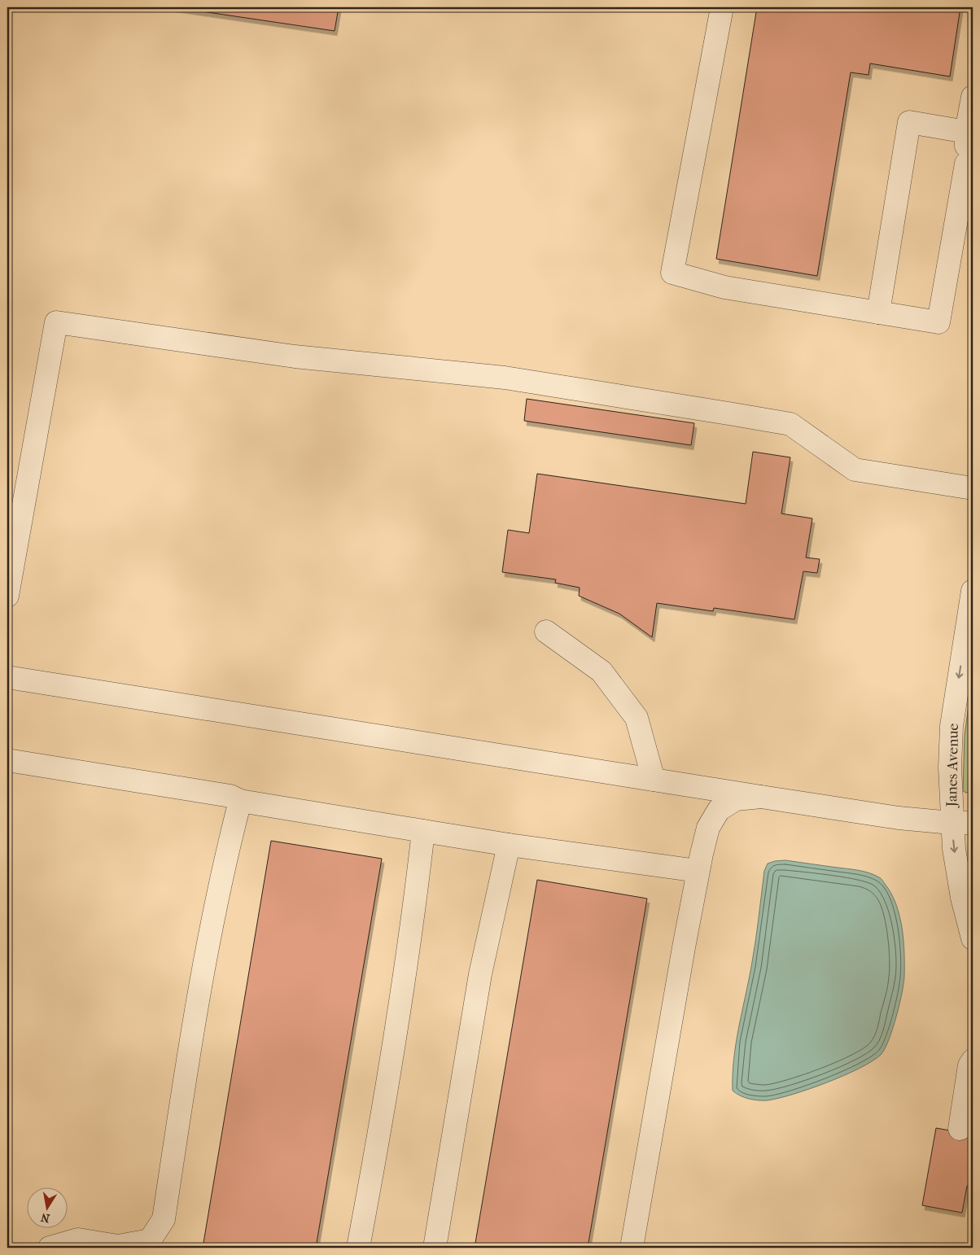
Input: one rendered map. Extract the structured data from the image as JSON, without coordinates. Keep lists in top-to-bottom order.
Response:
{
  "streets": {
    "street": ["Janes Avenue"]
  },
  "one_way": ["Janes Avenue"],
  "north": "bottom"
}
